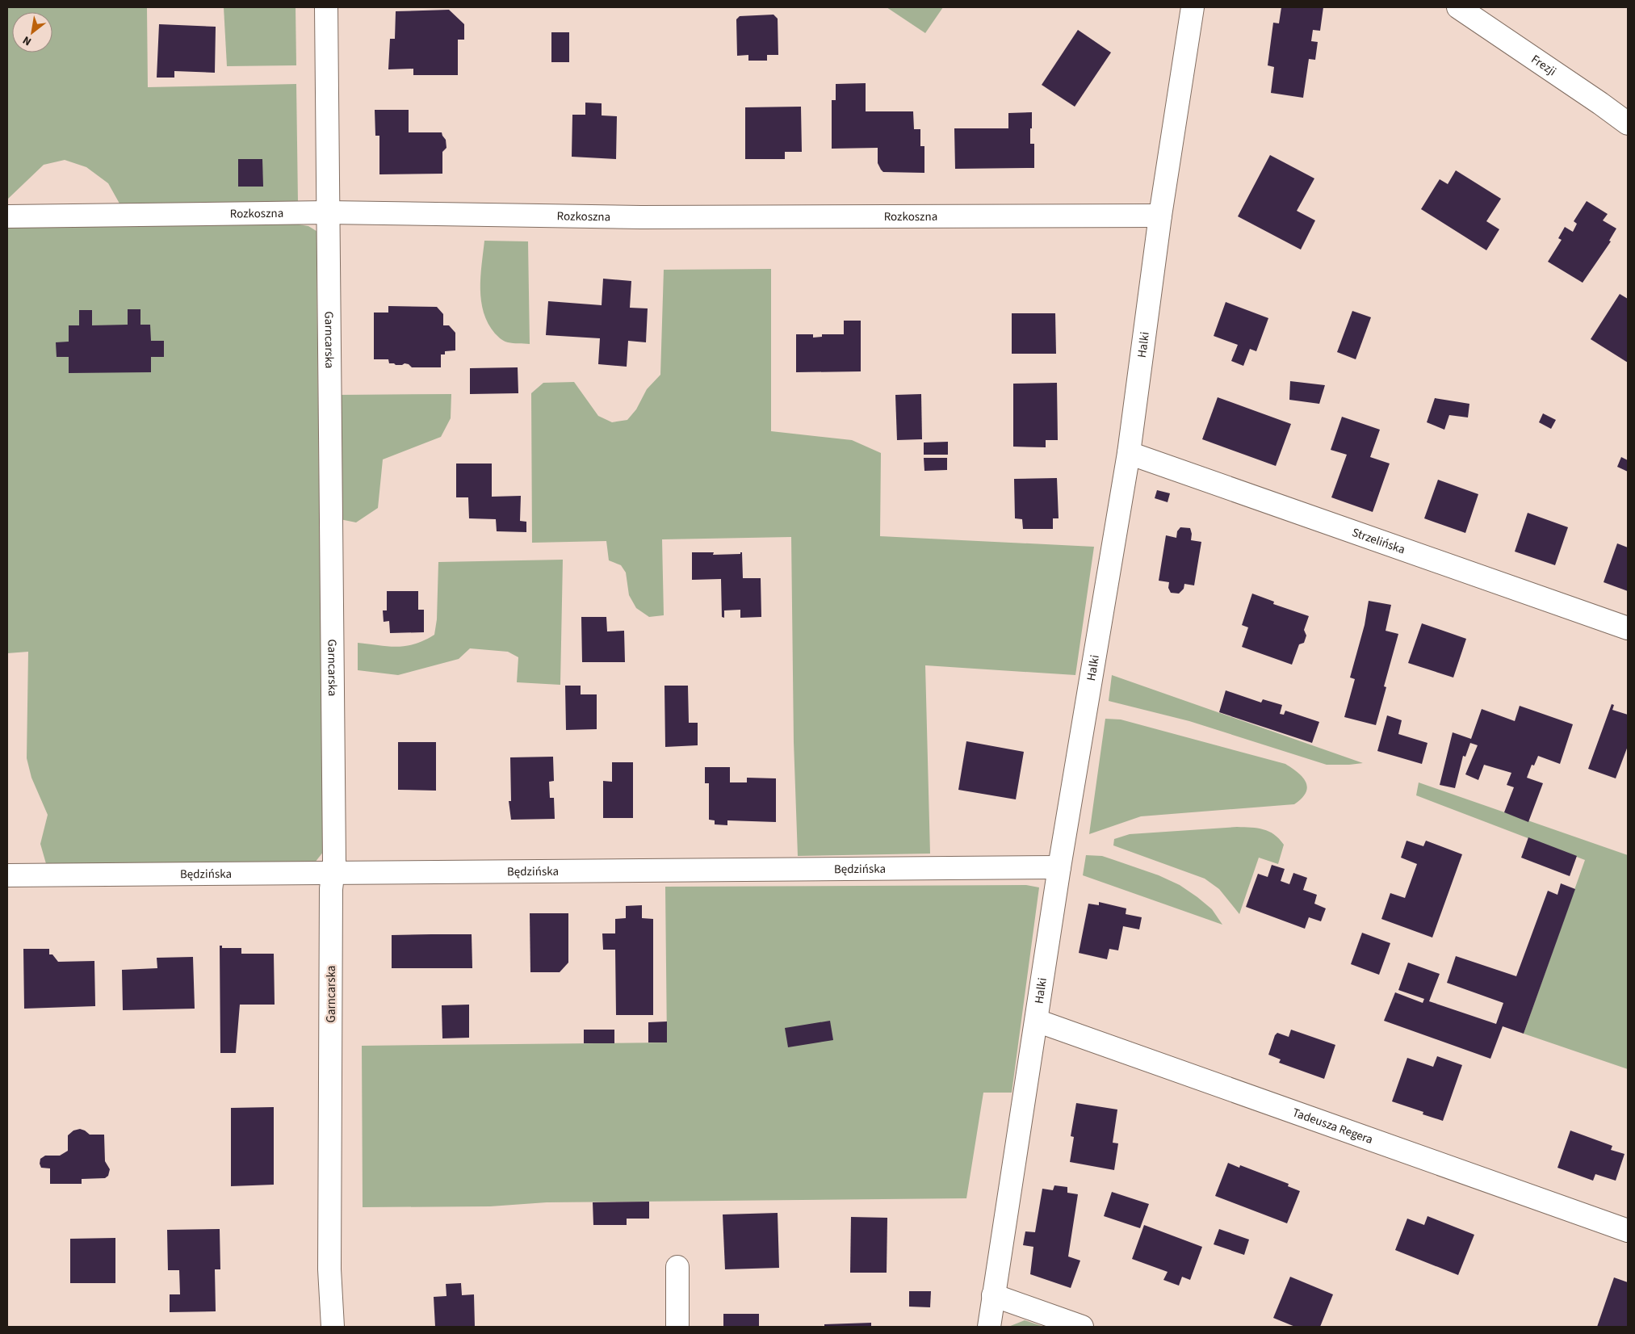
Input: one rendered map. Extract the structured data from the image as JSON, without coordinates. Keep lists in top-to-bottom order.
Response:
{
  "streets": {
    "street": [
      "Frezji",
      "Rozkoszna",
      "Garncarska",
      "Halki",
      "Strzelińska",
      "Będzińska",
      "Tadeusza Regera"
    ]
  },
  "crossings": [
    ["Rozkoszna", "Garncarska"],
    ["Rozkoszna", "Halki"],
    ["Garncarska", "Będzińska"],
    ["Halki", "Strzelińska"],
    ["Halki", "Będzińska"],
    ["Halki", "Tadeusza Regera"]
  ],
  "north": "bottom left"
}
